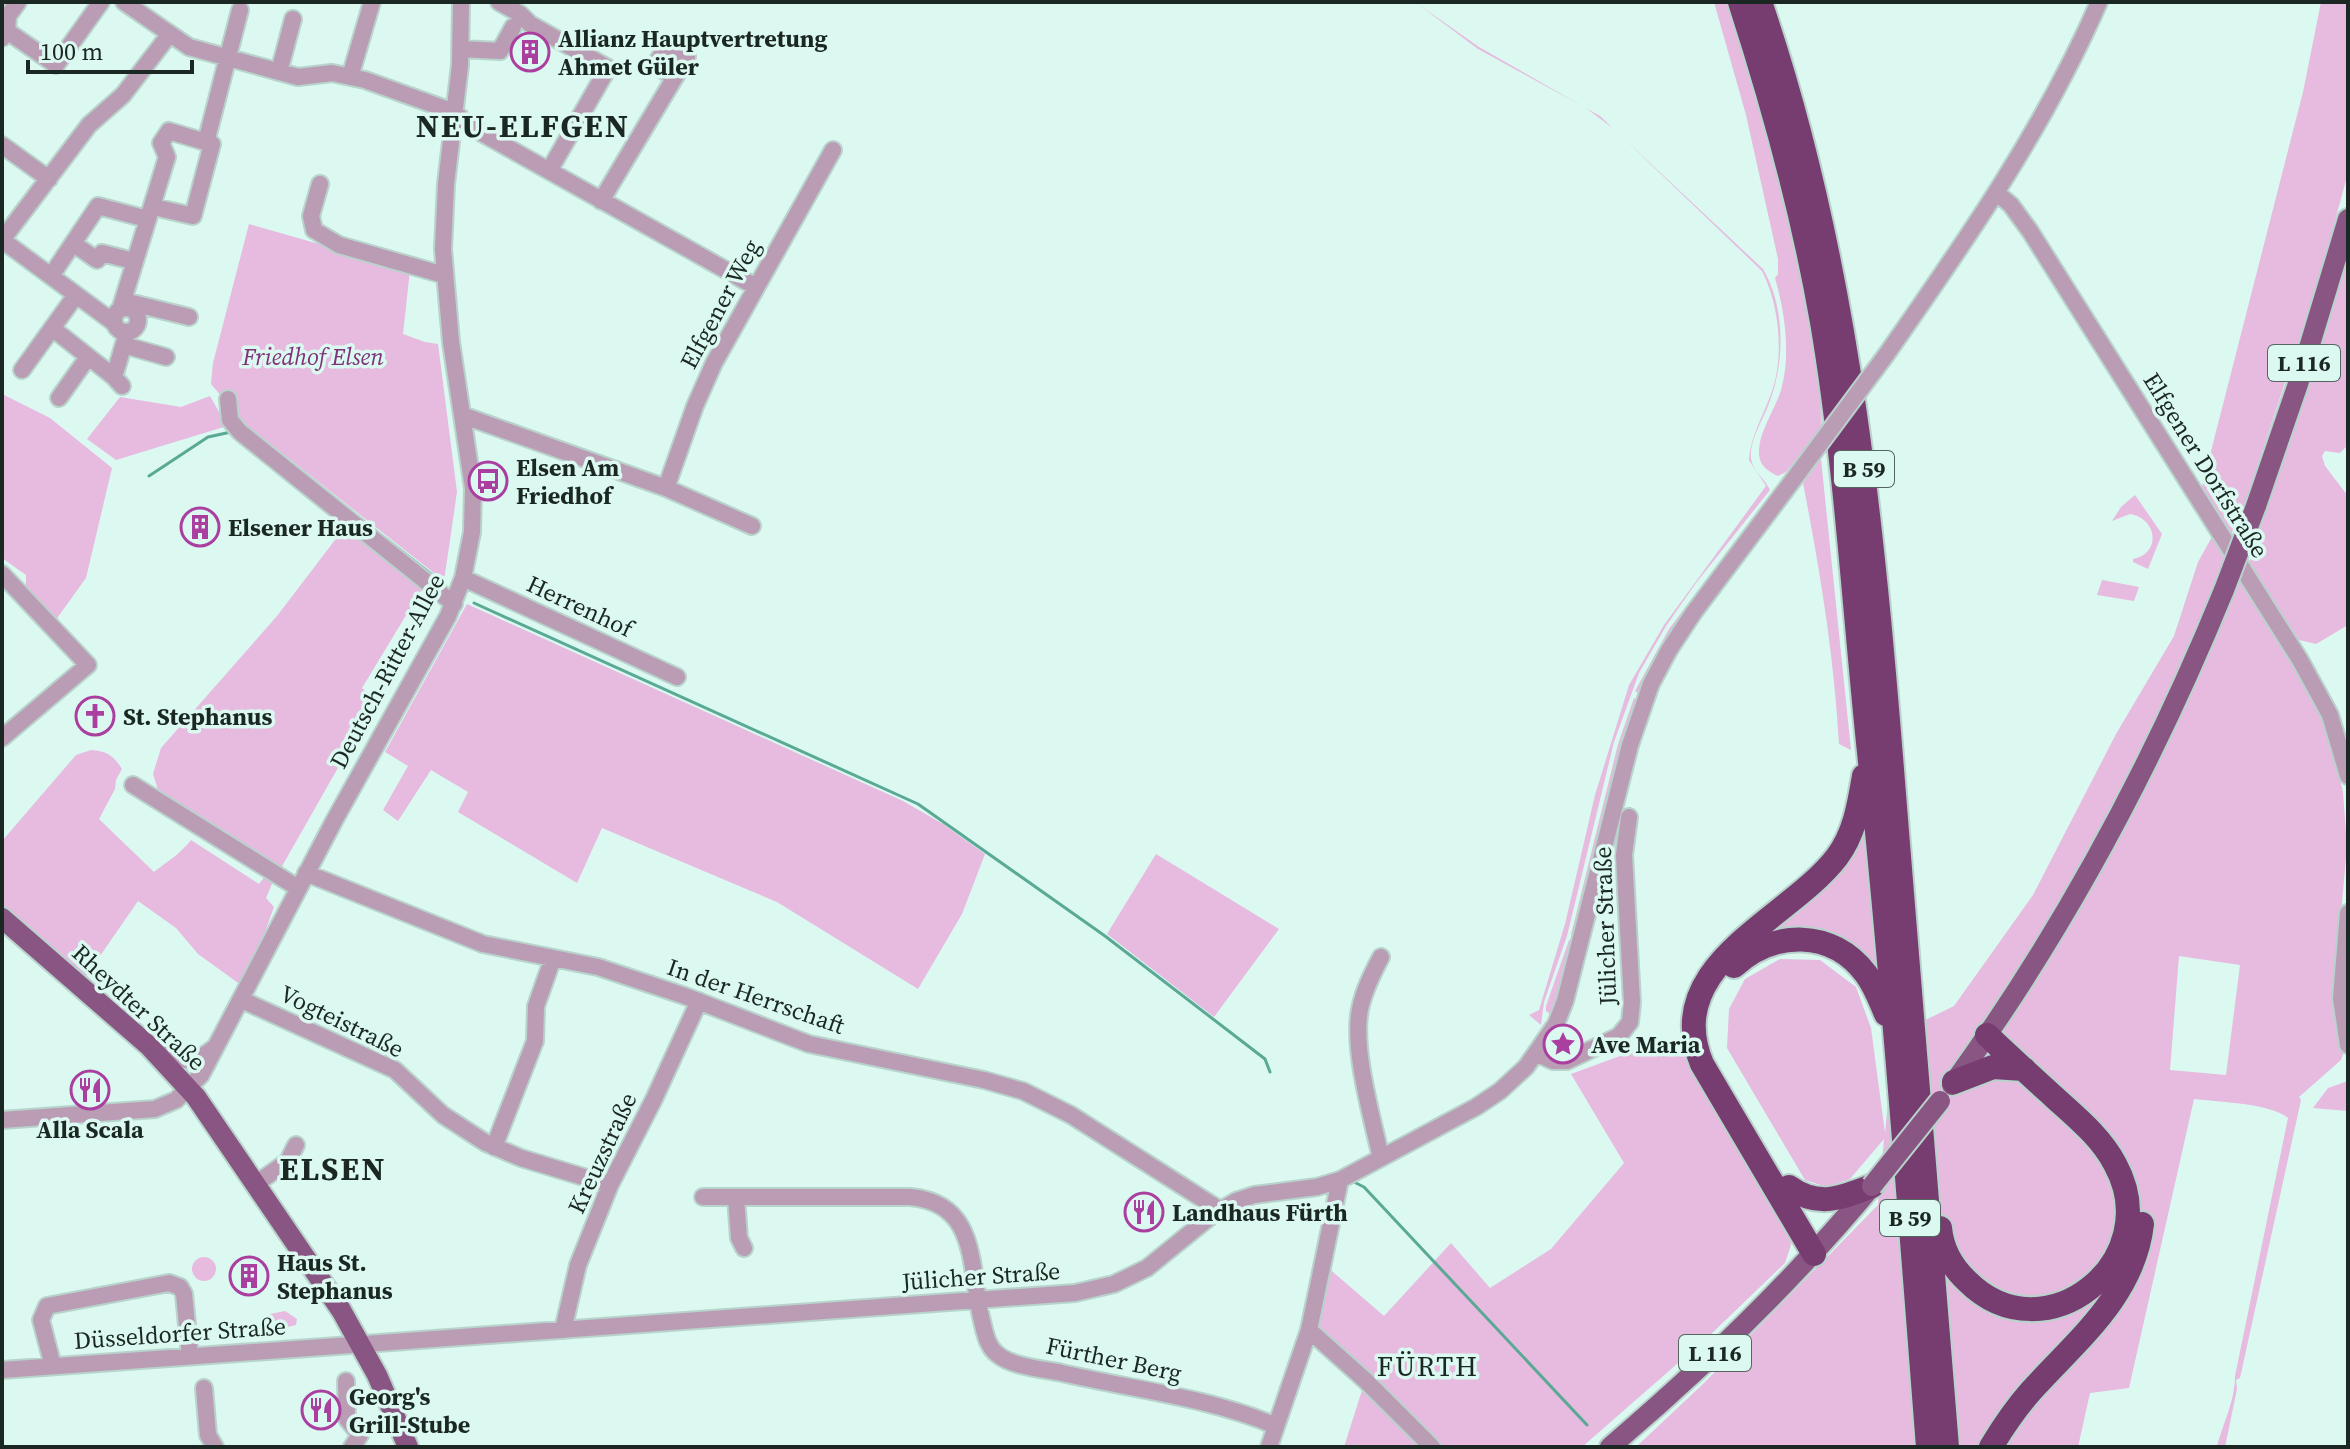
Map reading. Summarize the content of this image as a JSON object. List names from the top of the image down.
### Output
{
  "streets": {
    "highway": ["B 59"],
    "main road": ["L 116", "Rheydter Straße"],
    "street": [
      "Elfgener Weg",
      "Elfgener Dorfstraße",
      "Herrenhof",
      "Deutsch-Ritter-Allee",
      "Jülicher Straße",
      "In der Herrschaft",
      "Vogteistraße",
      "Kreuzstraße",
      "Düsseldorfer Straße",
      "Fürther Berg"
    ]
  },
  "crossings": [
    ["Herrenhof", "Deutsch-Ritter-Allee"],
    ["Deutsch-Ritter-Allee", "In der Herrschaft"],
    ["Deutsch-Ritter-Allee", "Rheydter Straße"],
    ["Deutsch-Ritter-Allee", "Vogteistraße"],
    ["Jülicher Straße", "In der Herrschaft"],
    ["Jülicher Straße", "Rheydter Straße"],
    ["Jülicher Straße", "Kreuzstraße"],
    ["Jülicher Straße", "Düsseldorfer Straße"],
    ["Jülicher Straße", "Fürther Berg"],
    ["In der Herrschaft", "Kreuzstraße"],
    ["Rheydter Straße", "Düsseldorfer Straße"],
    ["Vogteistraße", "Kreuzstraße"]
  ],
  "districts": ["NEU-ELFGEN", "ELSEN", "FÜRTH"],
  "parks": ["Friedhof Elsen"],
  "places": {
    "building": ["Allianz Hauptvertretung Ahmet Güler", "Elsener Haus", "Haus St. Stephanus"],
    "bus stop": ["Elsen Am Friedhof"],
    "church": ["St. Stephanus"],
    "place": ["Ave Maria"],
    "restaurant": ["Alla Scala", "Landhaus Fürth", "Georg's Grill-Stube"]
  },
  "scale_bar": "100 m"
}
